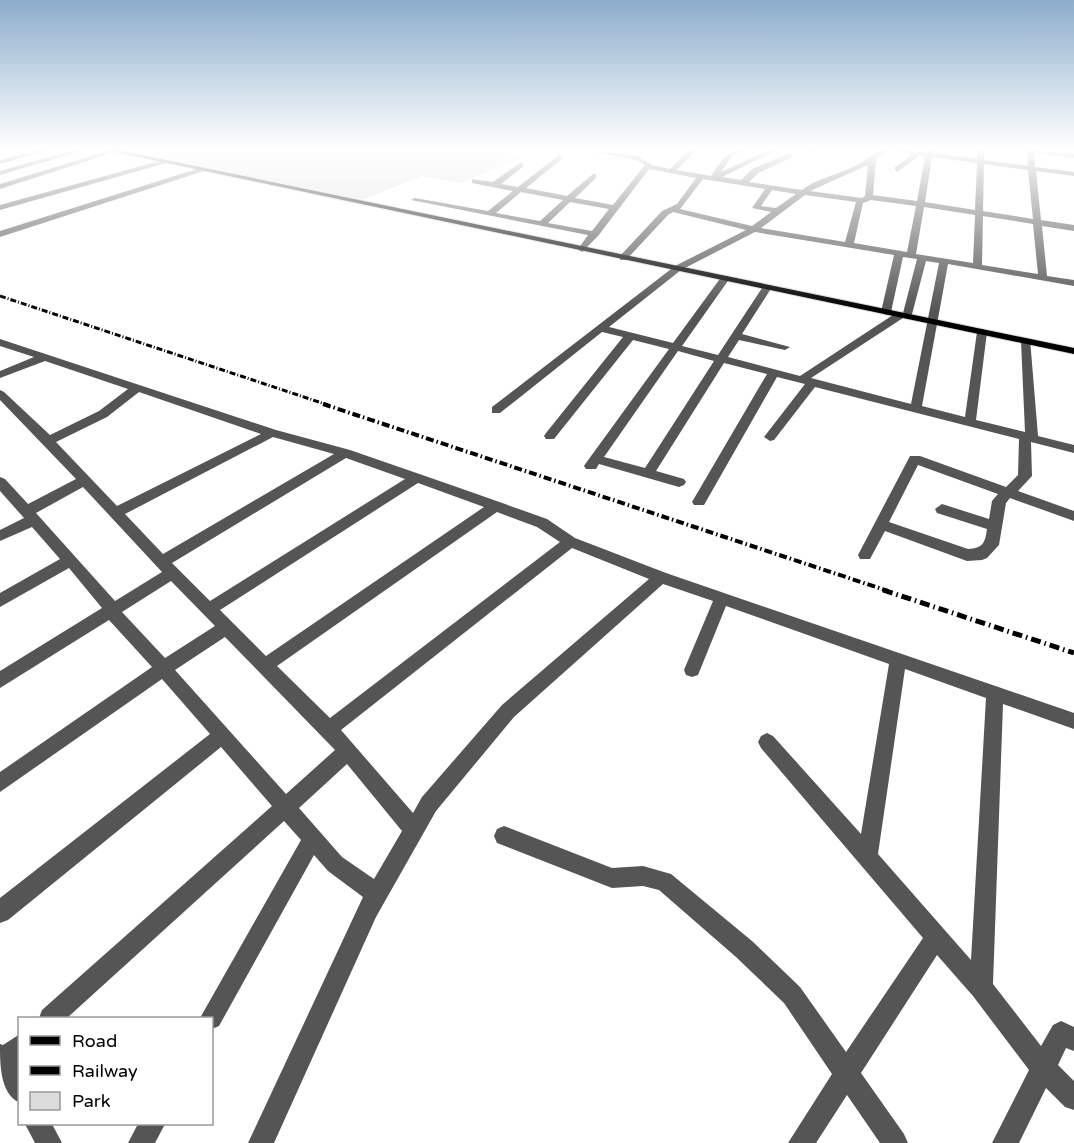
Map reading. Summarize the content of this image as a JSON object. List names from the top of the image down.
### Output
{
  "legend": ["Road", "Railway", "Park"]
}
